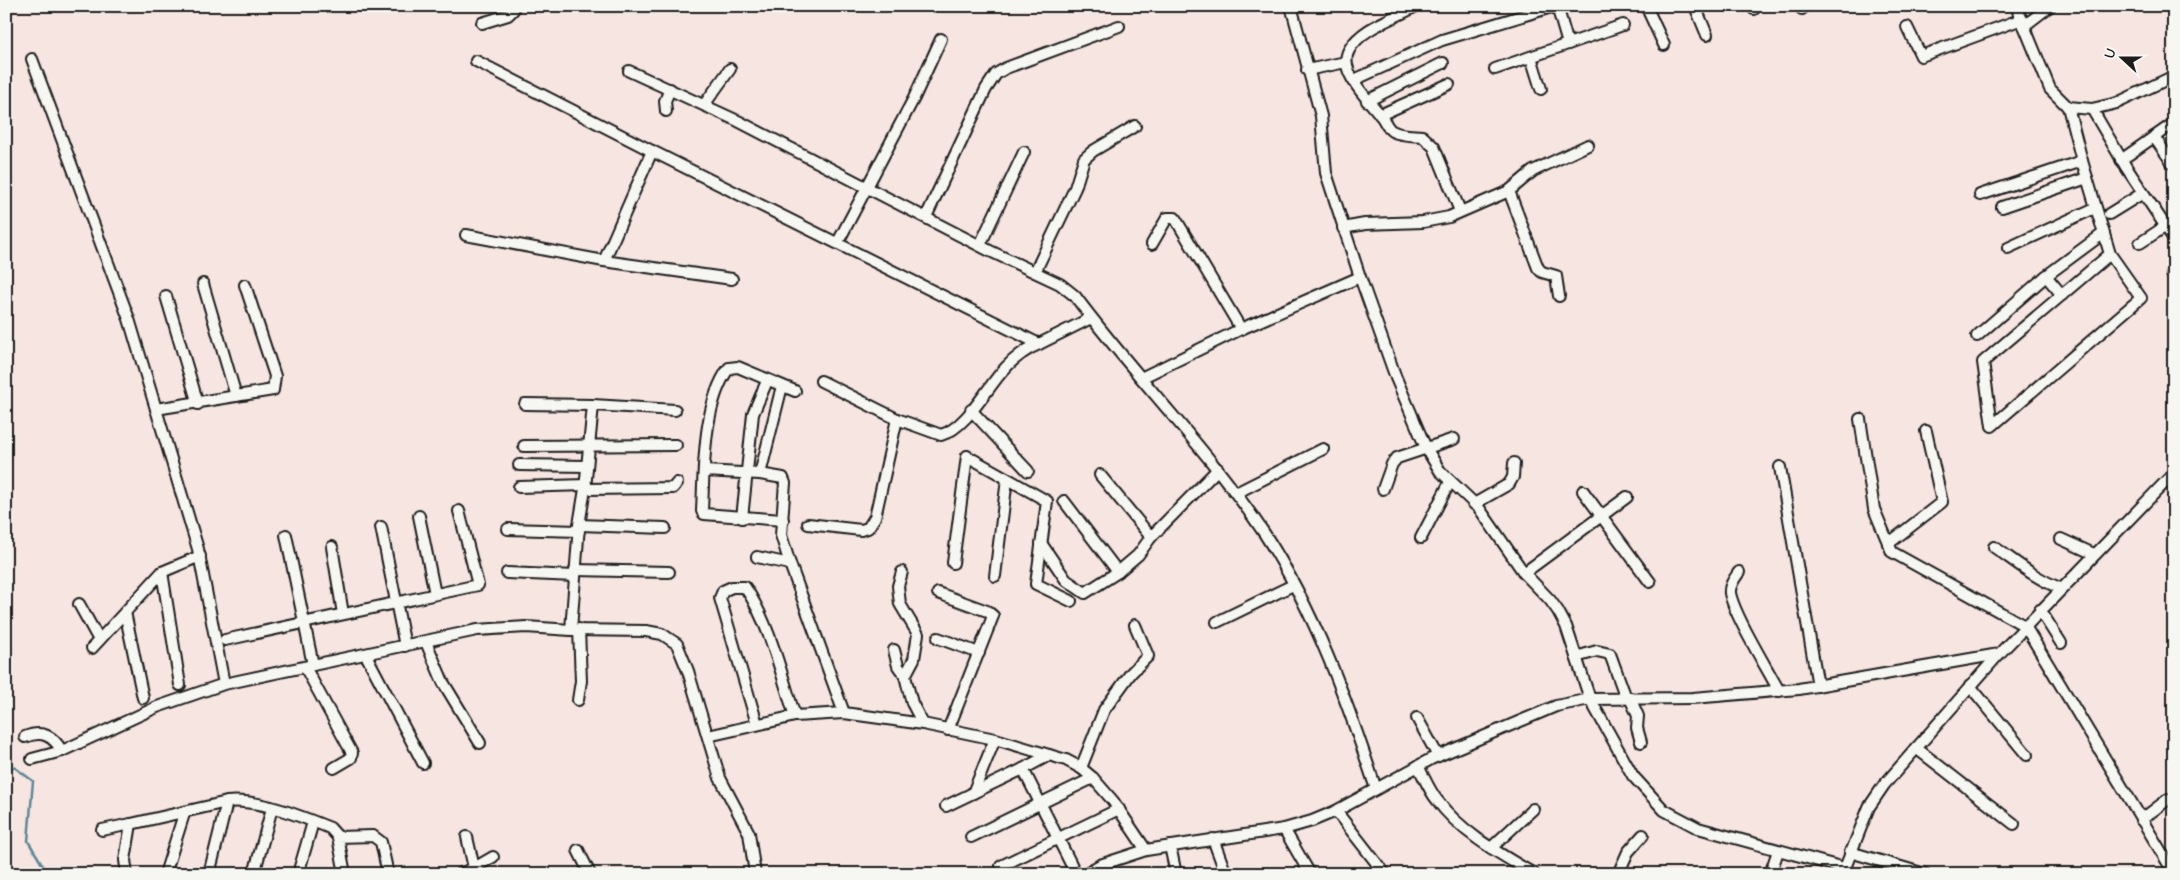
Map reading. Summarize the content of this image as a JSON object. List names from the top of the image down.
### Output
{
  "north": "left"
}
